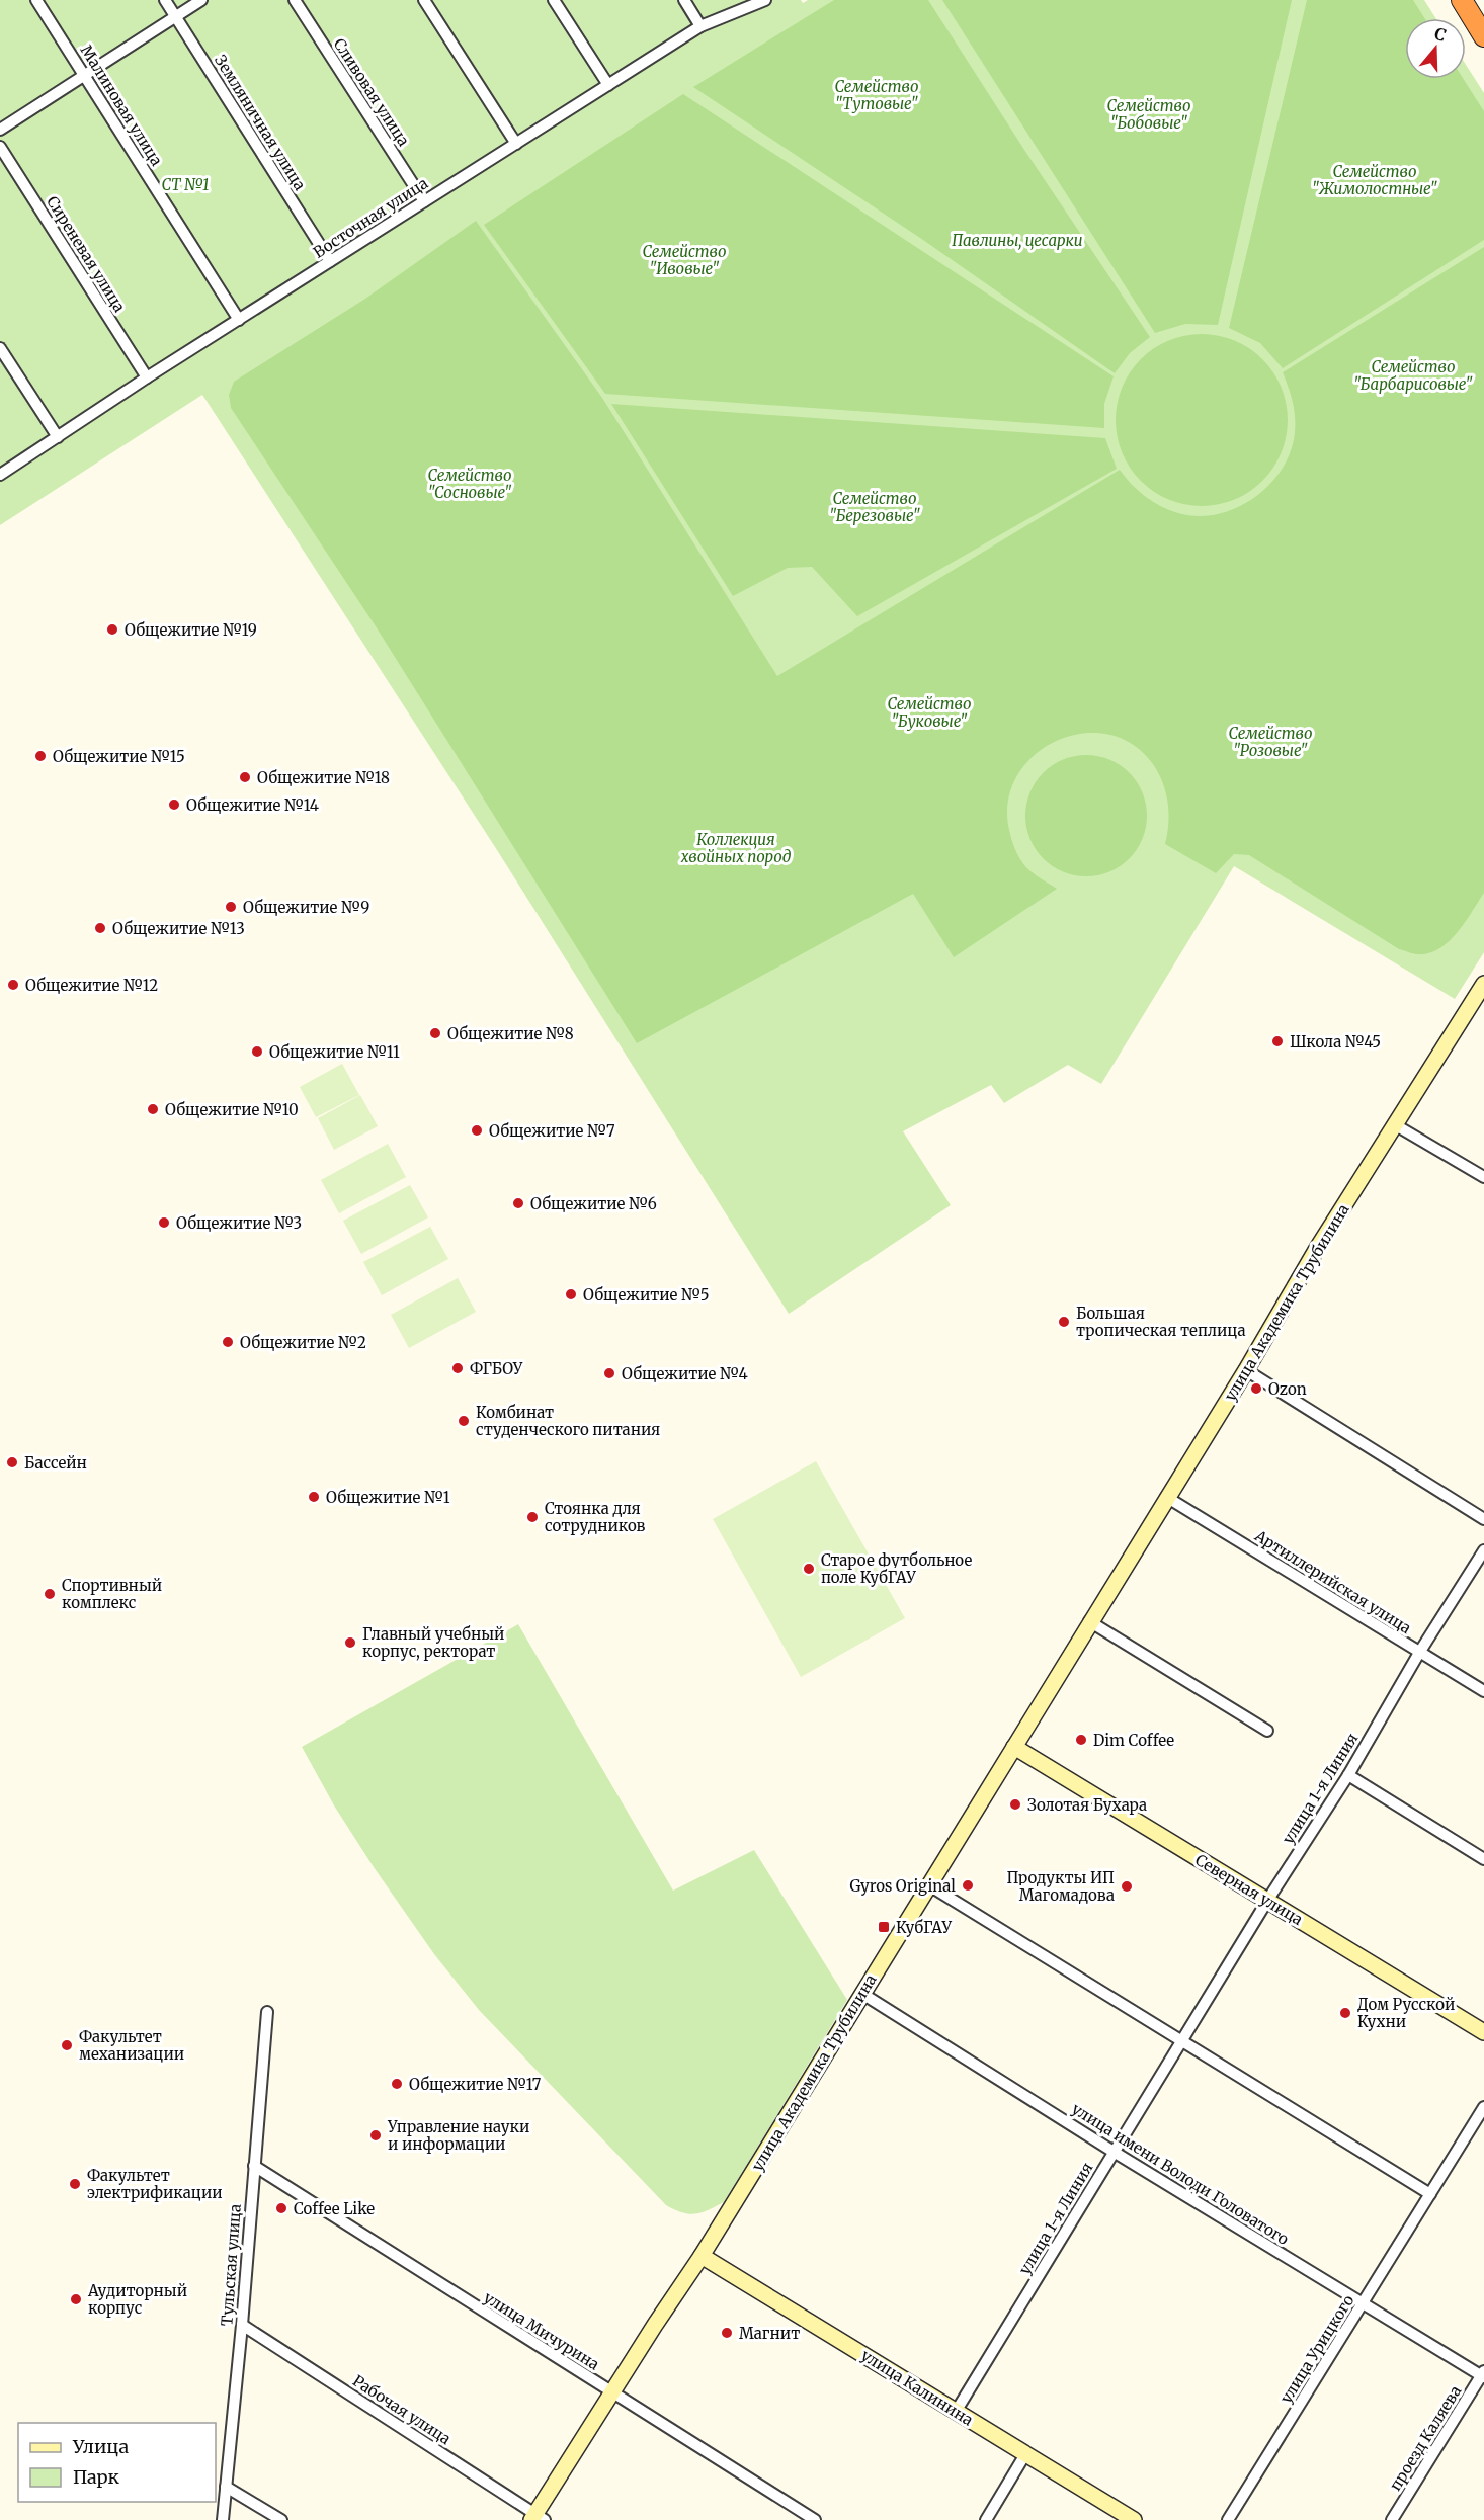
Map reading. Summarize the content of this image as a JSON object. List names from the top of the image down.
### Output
{
  "streets": {
    "main road": ["улица Академика Трубилина", "Северная улица", "улица Калинина"],
    "street": [
      "Сливовая улица",
      "Малиновая улица",
      "Земляничная улица",
      "Восточная улица",
      "Сиреневая улица",
      "Артиллерийская улица",
      "улица 1-я Линия",
      "улица имени Володи Головатого",
      "Тульская улица",
      "улица Мичурина",
      "улица Урицкого",
      "Рабочая улица",
      "проезд Каляева"
    ]
  },
  "crossings": [
    ["Сливовая улица", "Восточная улица"],
    ["Малиновая улица", "Восточная улица"],
    ["Земляничная улица", "Восточная улица"],
    ["Восточная улица", "Сиреневая улица"],
    ["улица Академика Трубилина", "Артиллерийская улица"],
    ["улица Академика Трубилина", "Северная улица"],
    ["улица Академика Трубилина", "улица имени Володи Головатого"],
    ["улица Академика Трубилина", "улица Мичурина"],
    ["улица Академика Трубилина", "улица Калинина"],
    ["улица Академика Трубилина", "Рабочая улица"],
    ["Артиллерийская улица", "улица 1-я Линия"],
    ["улица 1-я Линия", "Северная улица"],
    ["улица 1-я Линия", "улица имени Володи Головатого"],
    ["улица 1-я Линия", "улица Калинина"],
    ["улица имени Володи Головатого", "улица Урицкого"],
    ["улица имени Володи Головатого", "проезд Каляева"],
    ["Тульская улица", "улица Мичурина"],
    ["Тульская улица", "Рабочая улица"]
  ],
  "parks": [
    "Семейство \"Тутовые\"",
    "Семейство \"Бобовые\"",
    "Семейство \"Жимолостные\"",
    "СТ №1",
    "Павлины, цесарки",
    "Семейство \"Ивовые\"",
    "Семейство \"Барбарисовые\"",
    "Семейство \"Сосновые\"",
    "Семейство \"Березовые\"",
    "Семейство \"Буковые\"",
    "Семейство \"Розовые\"",
    "Коллекция хвойных пород"
  ],
  "places": {
    "other": [
      "Общежитие №19",
      "Общежитие №15",
      "Общежитие №18",
      "Общежитие №14",
      "Общежитие №9",
      "Общежитие №13",
      "Общежитие №12",
      "Общежитие №8",
      "Школа №45",
      "Общежитие №11",
      "Общежитие №10",
      "Общежитие №7",
      "Общежитие №6",
      "Общежитие №3",
      "Общежитие №5",
      "Большая тропическая теплица",
      "Общежитие №2",
      "ФГБОУ",
      "Общежитие №4",
      "Ozon",
      "Комбинат студенческого питания",
      "Бассейн",
      "Общежитие №1",
      "Стоянка для сотрудников",
      "Старое футбольное поле КубГАУ",
      "Спортивный комплекс",
      "Главный учебный корпус, ректорат",
      "Dim Coffee",
      "Золотая Бухара",
      "Gyros Original",
      "Продукты ИП Магомадова",
      "Дом Русской Кухни",
      "Факультет механизации",
      "Общежитие №17",
      "Управление науки и информации",
      "Факультет электрификации",
      "Coffee Like",
      "Аудиторный корпус",
      "Магнит"
    ],
    "transit": ["КубГАУ"]
  },
  "legend": ["Улица", "Парк"],
  "north": "top"
}
